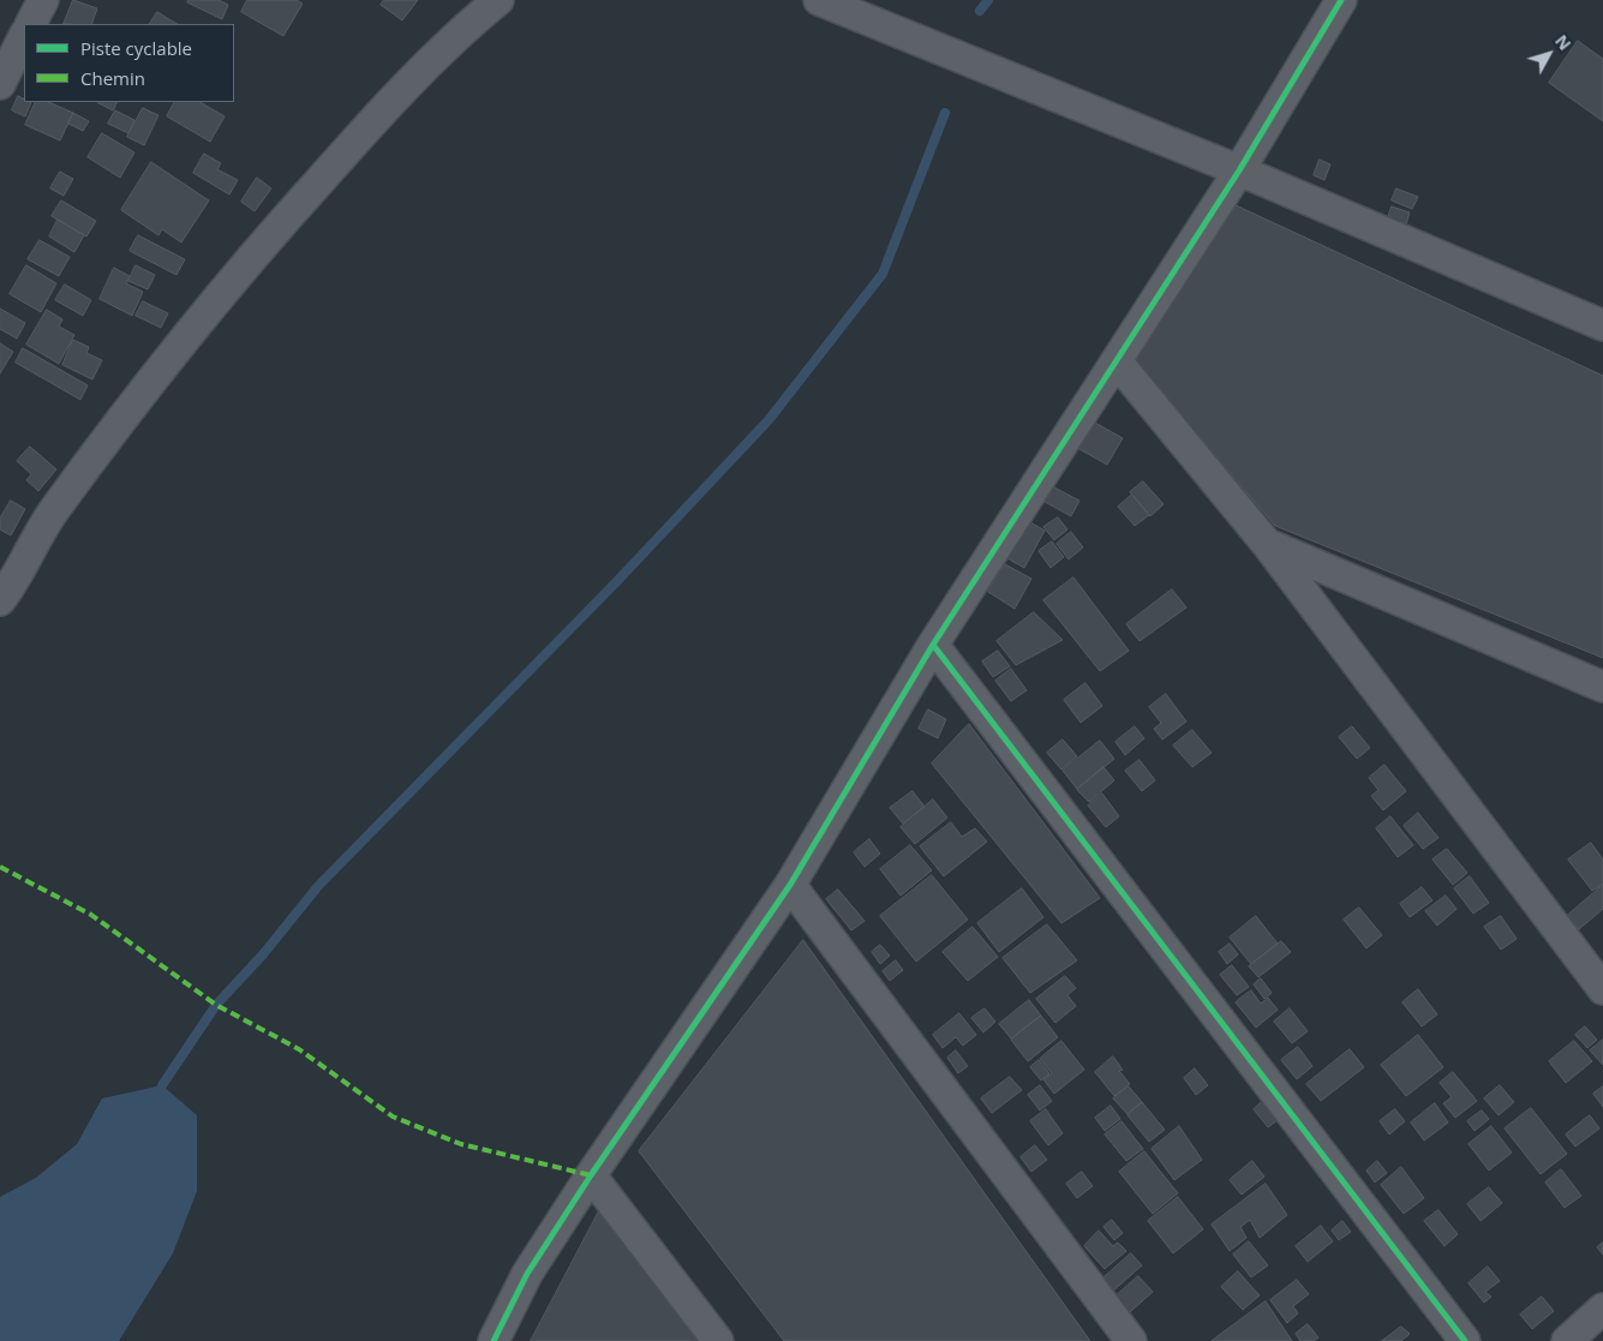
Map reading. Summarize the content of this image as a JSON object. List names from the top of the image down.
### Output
{
  "legend": ["Piste cyclable", "Chemin"],
  "north": "top right"
}
